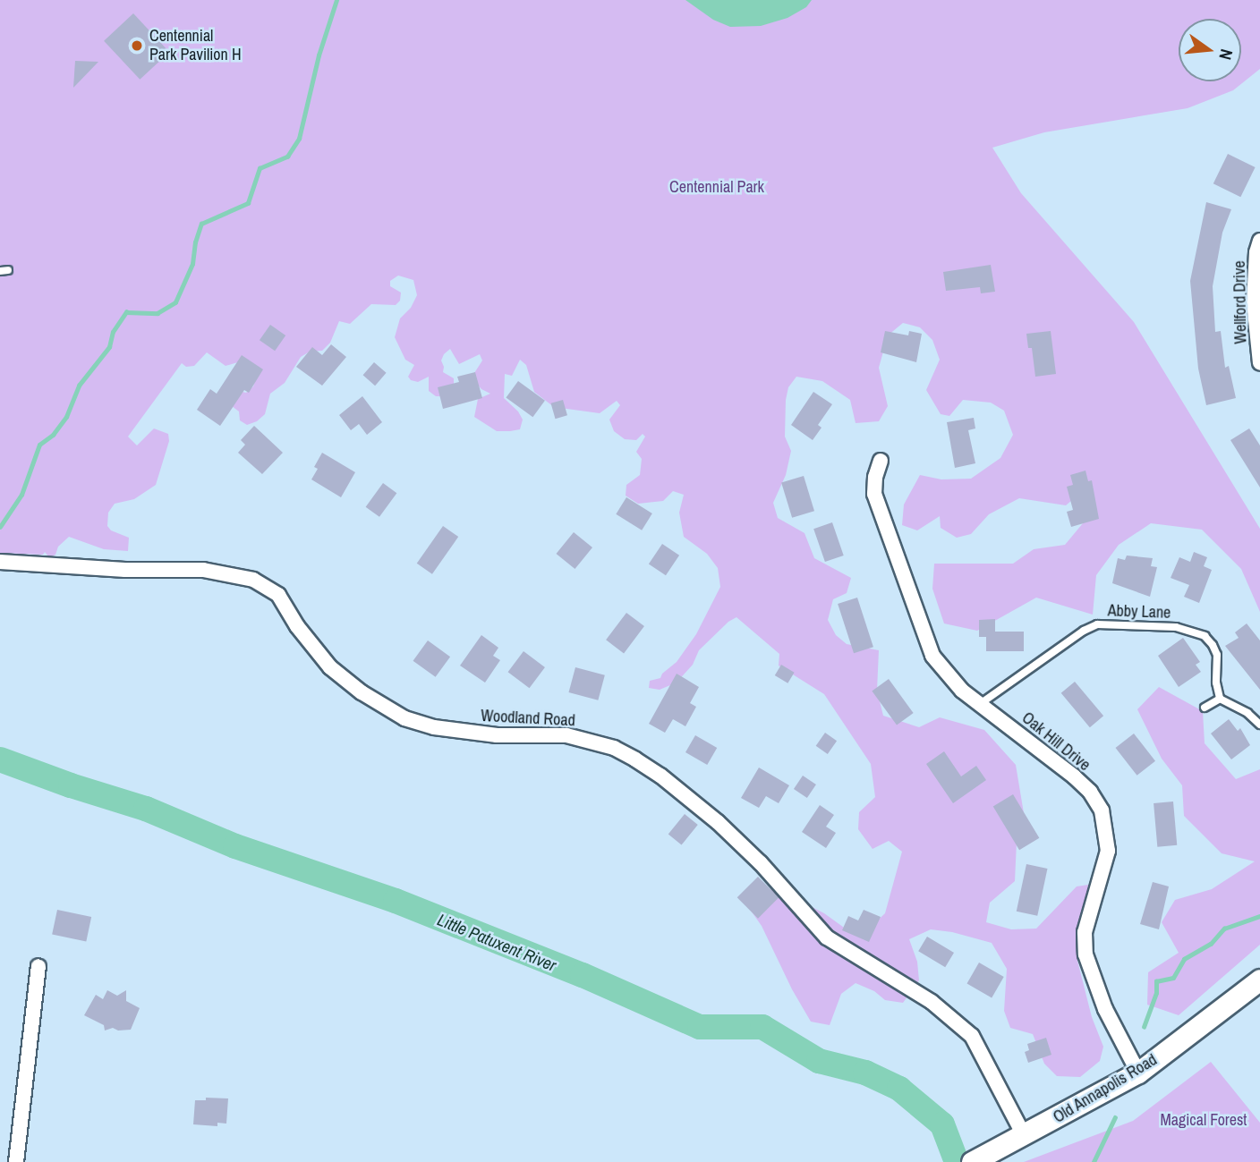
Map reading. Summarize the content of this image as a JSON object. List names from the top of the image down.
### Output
{
  "streets": {
    "street": [
      "Wellford Drive",
      "Woodland Road",
      "Oak Hill Drive",
      "Old Annapolis Road"
    ],
    "lane": ["Abby Lane"]
  },
  "crossings": [
    ["Abby Lane", "Oak Hill Drive"],
    ["Woodland Road", "Old Annapolis Road"],
    ["Oak Hill Drive", "Old Annapolis Road"]
  ],
  "water": ["Little Patuxent River"],
  "parks": ["Centennial Park", "Magical Forest"],
  "places": ["Centennial Park Pavilion H"],
  "north": "right"
}
